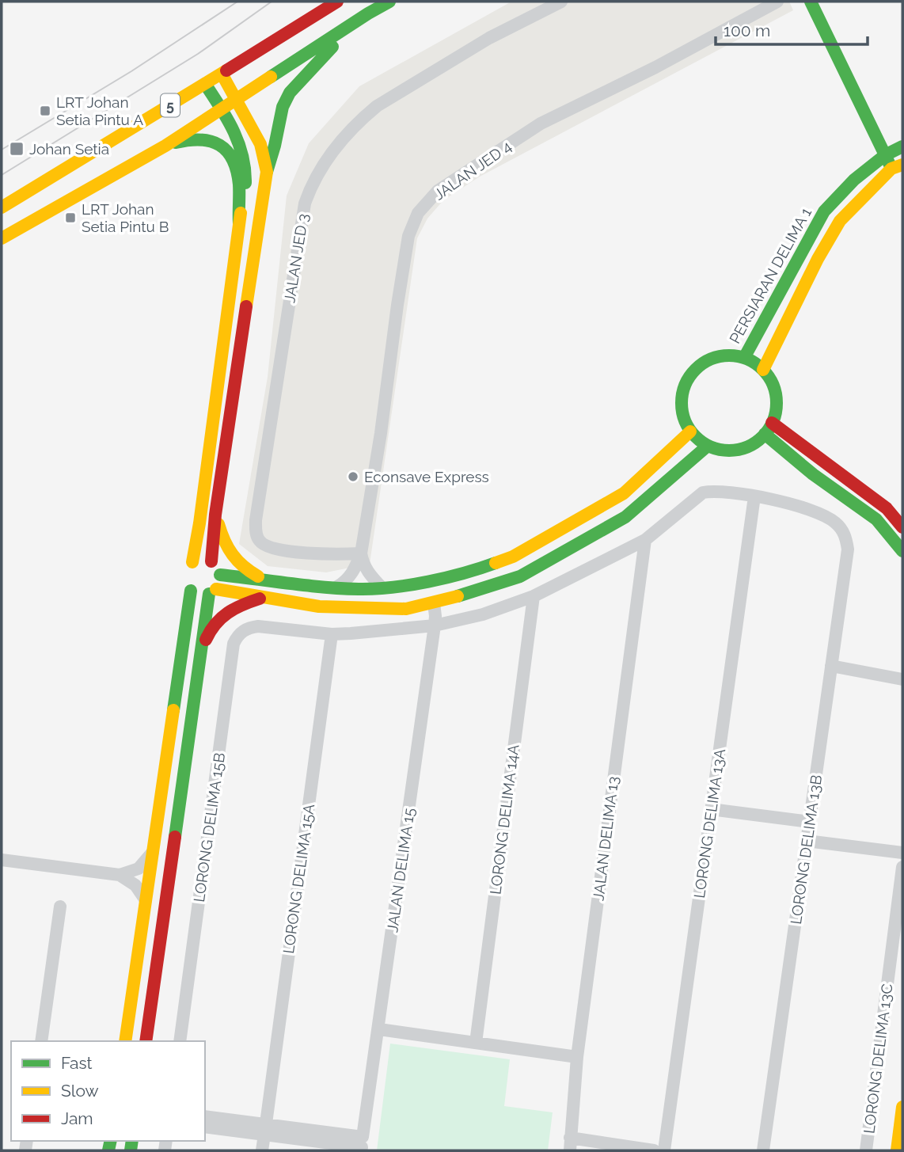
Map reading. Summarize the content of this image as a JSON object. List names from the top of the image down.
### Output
{
  "streets": {
    "main road": ["5", "PERSIARAN DELIMA 1"],
    "street": [
      "JALAN JED 4",
      "JALAN JED 3",
      "LORONG DELIMA 14A",
      "LORONG DELIMA 13A",
      "LORONG DELIMA 15B",
      "JALAN DELIMA 13",
      "LORONG DELIMA 13B",
      "JALAN DELIMA 15",
      "LORONG DELIMA 15A",
      "LORONG DELIMA 13C"
    ]
  },
  "crossings": [
    ["JALAN JED 4", "JALAN JED 3"],
    ["LORONG DELIMA 13A", "LORONG DELIMA 13B"],
    ["LORONG DELIMA 15B", "LORONG DELIMA 15A"]
  ],
  "places": {
    "transit": ["LRT Johan Setia Pintu A", "Johan Setia", "LRT Johan Setia Pintu B"],
    "other": ["Econsave Express"]
  },
  "legend": ["Fast", "Slow", "Jam"],
  "scale_bar": "100 m"
}
